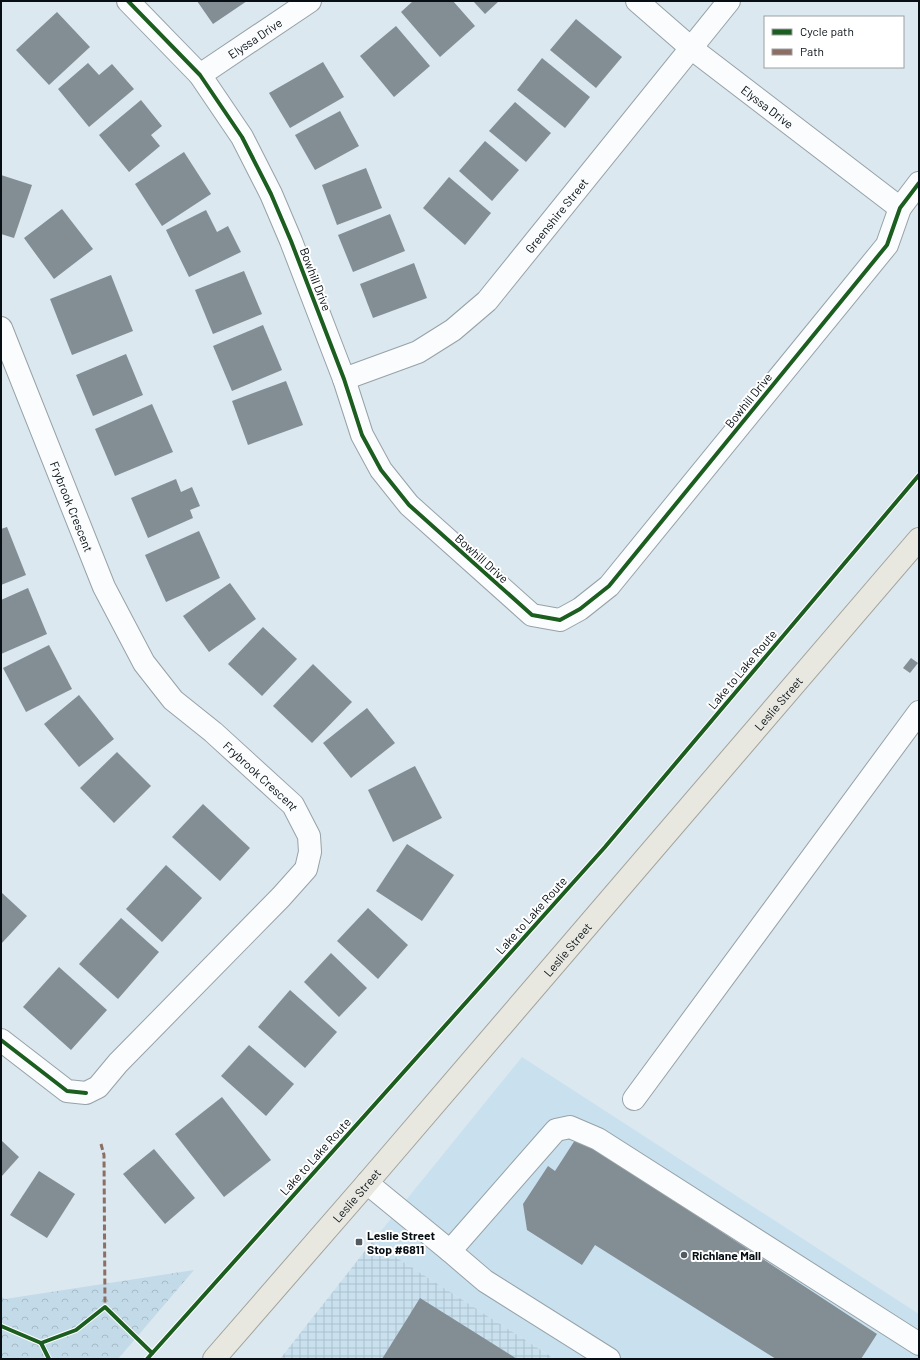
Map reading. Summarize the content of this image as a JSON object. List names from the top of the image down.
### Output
{
  "streets": {
    "main road": ["Leslie Street"],
    "street": [
      "Elyssa Drive",
      "Greenshire Street",
      "Bowhill Drive",
      "Frybrook Crescent"
    ],
    "cycle path": ["Lake to Lake Route"]
  },
  "crossings": [
    ["Elyssa Drive", "Greenshire Street"],
    ["Elyssa Drive", "Bowhill Drive"],
    ["Greenshire Street", "Bowhill Drive"]
  ],
  "places": {
    "transit": ["Leslie Street Stop #6811"],
    "other": ["Richlane Mall"]
  },
  "legend": ["Cycle path", "Path"]
}
